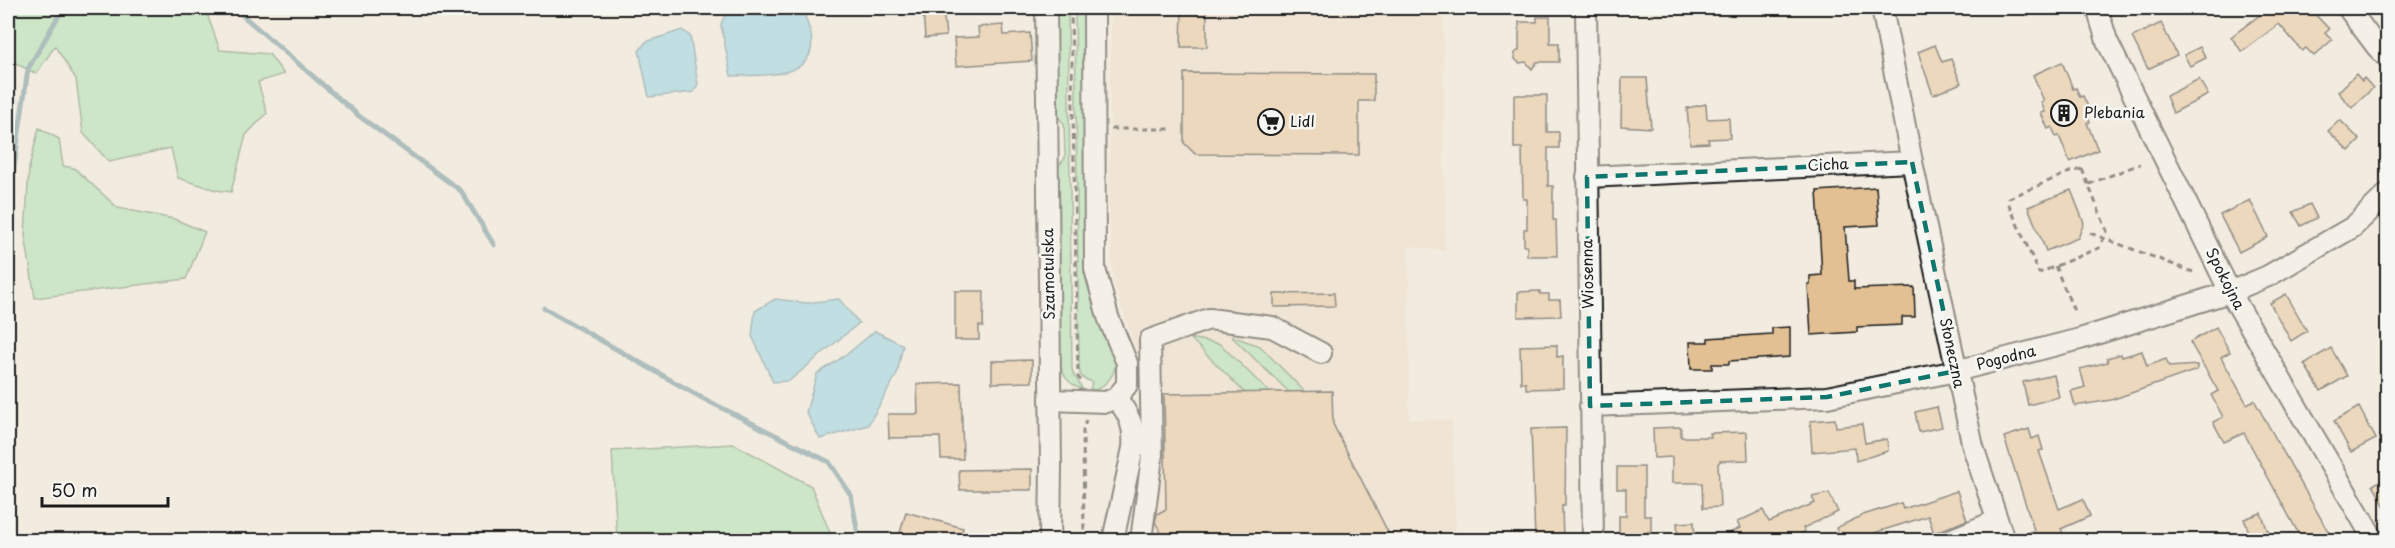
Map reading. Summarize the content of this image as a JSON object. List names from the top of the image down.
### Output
{
  "streets": {
    "street": [
      "Cicha",
      "Szamotulska",
      "Wiosenna",
      "Spokojna",
      "Słoneczna",
      "Pogodna"
    ]
  },
  "crossings": [
    ["Cicha", "Wiosenna"],
    ["Cicha", "Słoneczna"],
    ["Wiosenna", "Pogodna"],
    ["Spokojna", "Pogodna"],
    ["Słoneczna", "Pogodna"]
  ],
  "places": {
    "building": ["Plebania"],
    "supermarket": ["Lidl"]
  },
  "scale_bar": "50 m"
}
